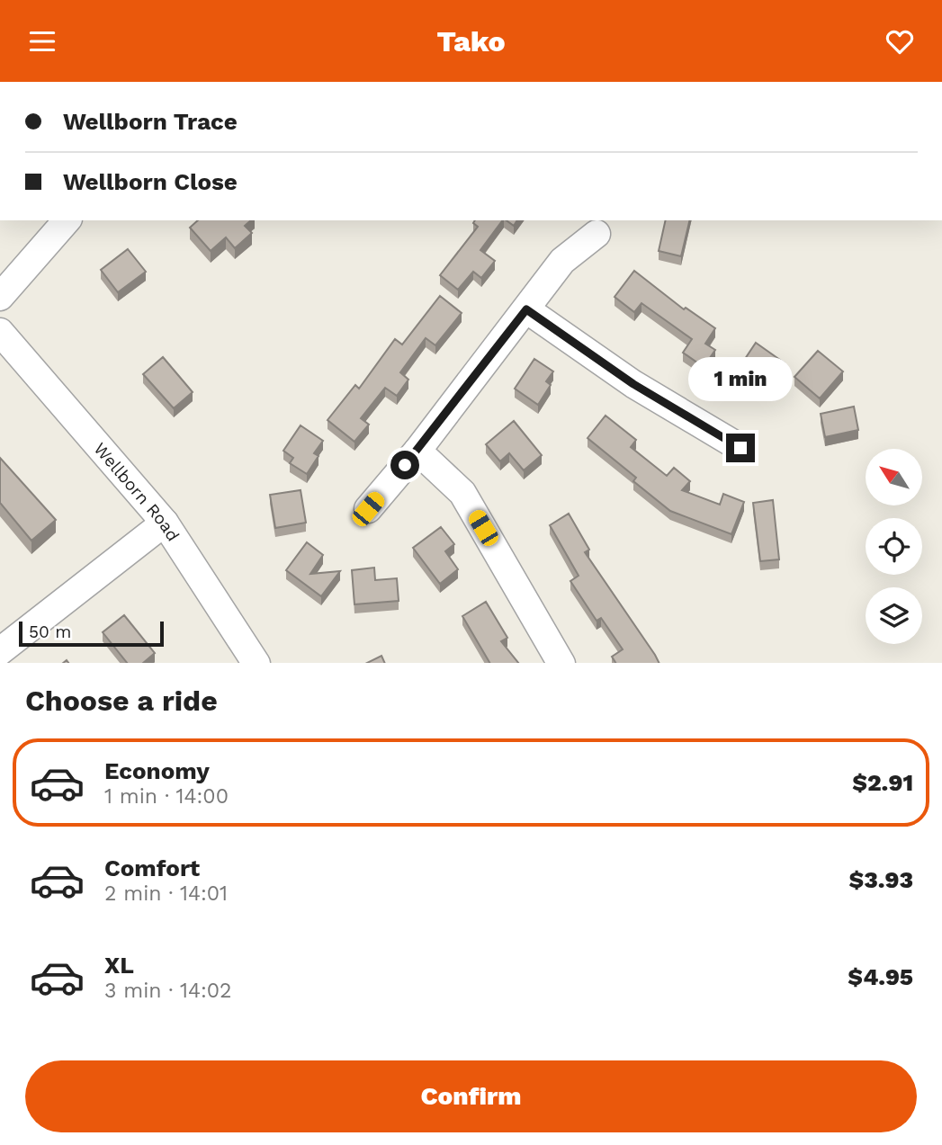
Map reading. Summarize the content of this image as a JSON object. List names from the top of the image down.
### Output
{
  "streets": {
    "street": ["Wellborn Road"]
  },
  "scale_bar": "50 m",
  "north": "top left",
  "page": {
    "header": "Tako",
    "banner": ["Wellborn Trace", "Wellborn Close"],
    "bubble": "1 min",
    "scale": "50 m",
    "heading": "Choose a ride",
    "list": [
      {
        "name": "Economy",
        "note": "1 min · 14:00",
        "value": "$2.91"
      },
      {
        "name": "Comfort",
        "note": "2 min · 14:01",
        "value": "$3.93"
      },
      {
        "name": "XL",
        "note": "3 min · 14:02",
        "value": "$4.95"
      }
    ],
    "buttons": "Confirm"
  }
}
